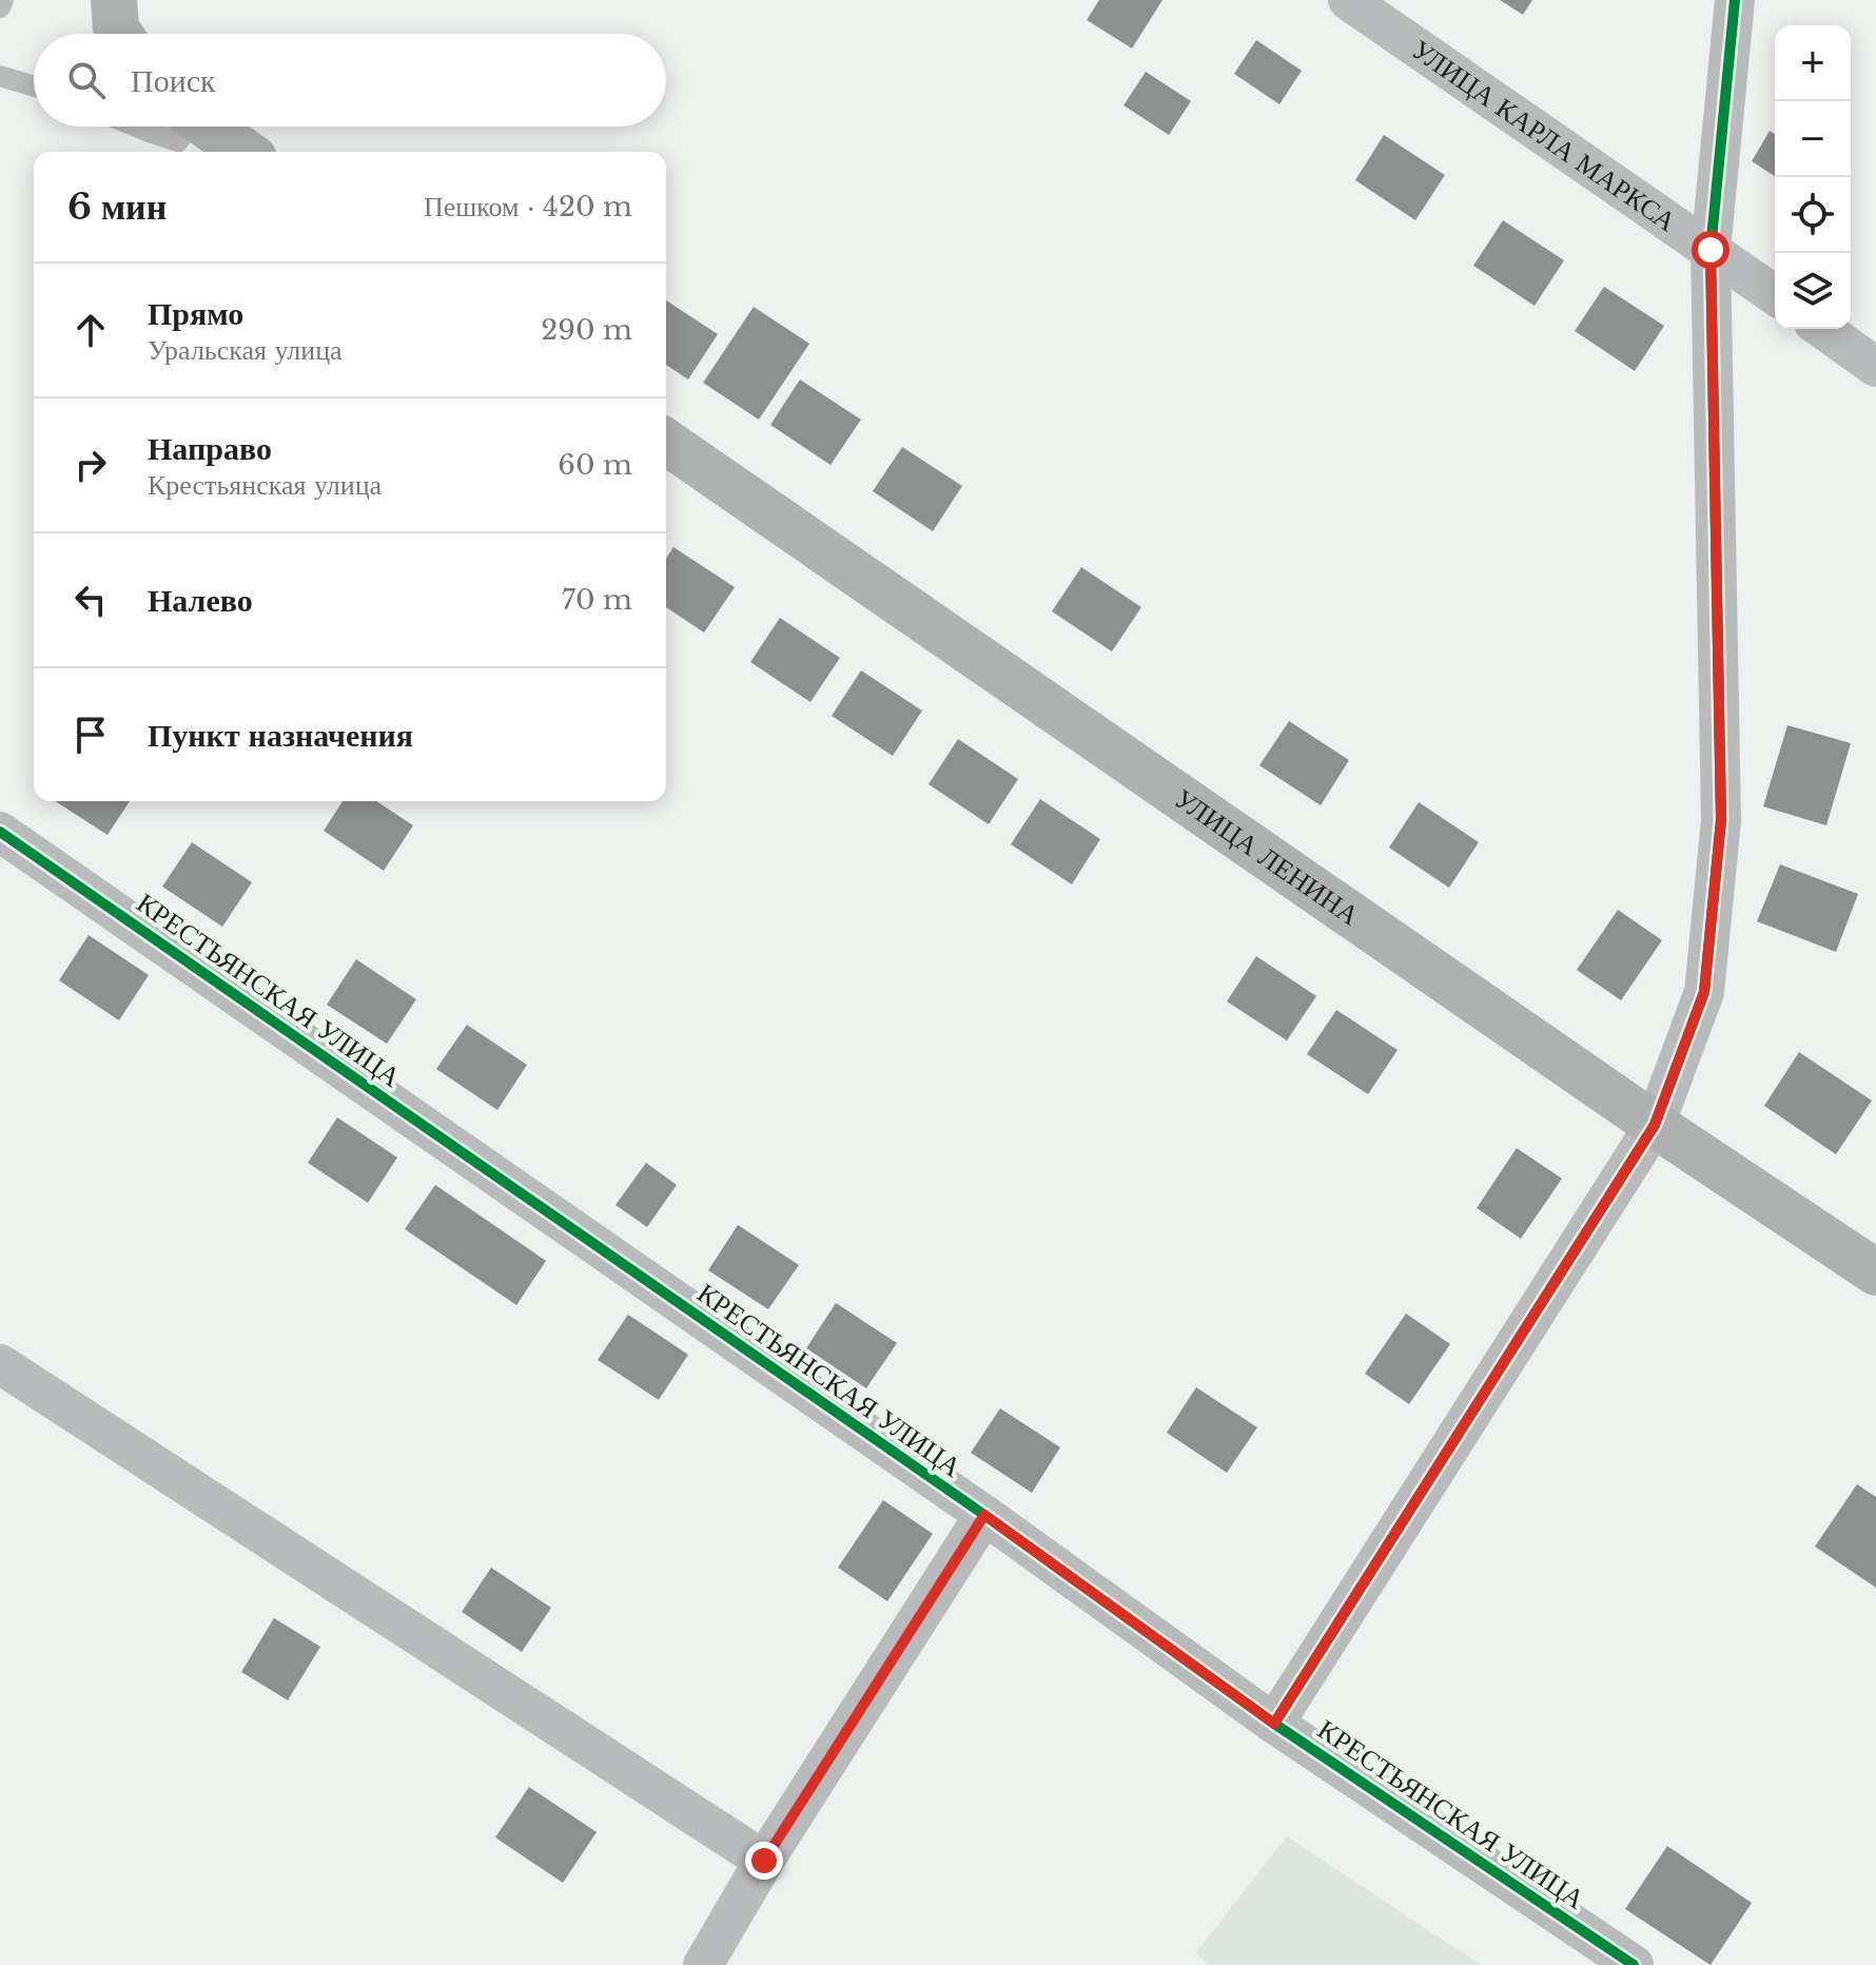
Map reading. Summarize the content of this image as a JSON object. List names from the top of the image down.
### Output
{
  "streets": {
    "main road": ["УЛИЦА ЛЕНИНА"],
    "street": ["УЛИЦА КАРЛА МАРКСА", "КРЕСТЬЯНСКАЯ УЛИЦА"]
  },
  "page": {
    "map_buttons": ["+", "−"],
    "search": "Поиск",
    "heading": ["6 мин", "Пешком · 420 m"],
    "list": [
      ["Прямо", "Уральская улица", "290 m"],
      ["Направо", "Крестьянская улица", "60 m"],
      ["Налево", "70 m"],
      "Пункт назначения"
    ]
  }
}
